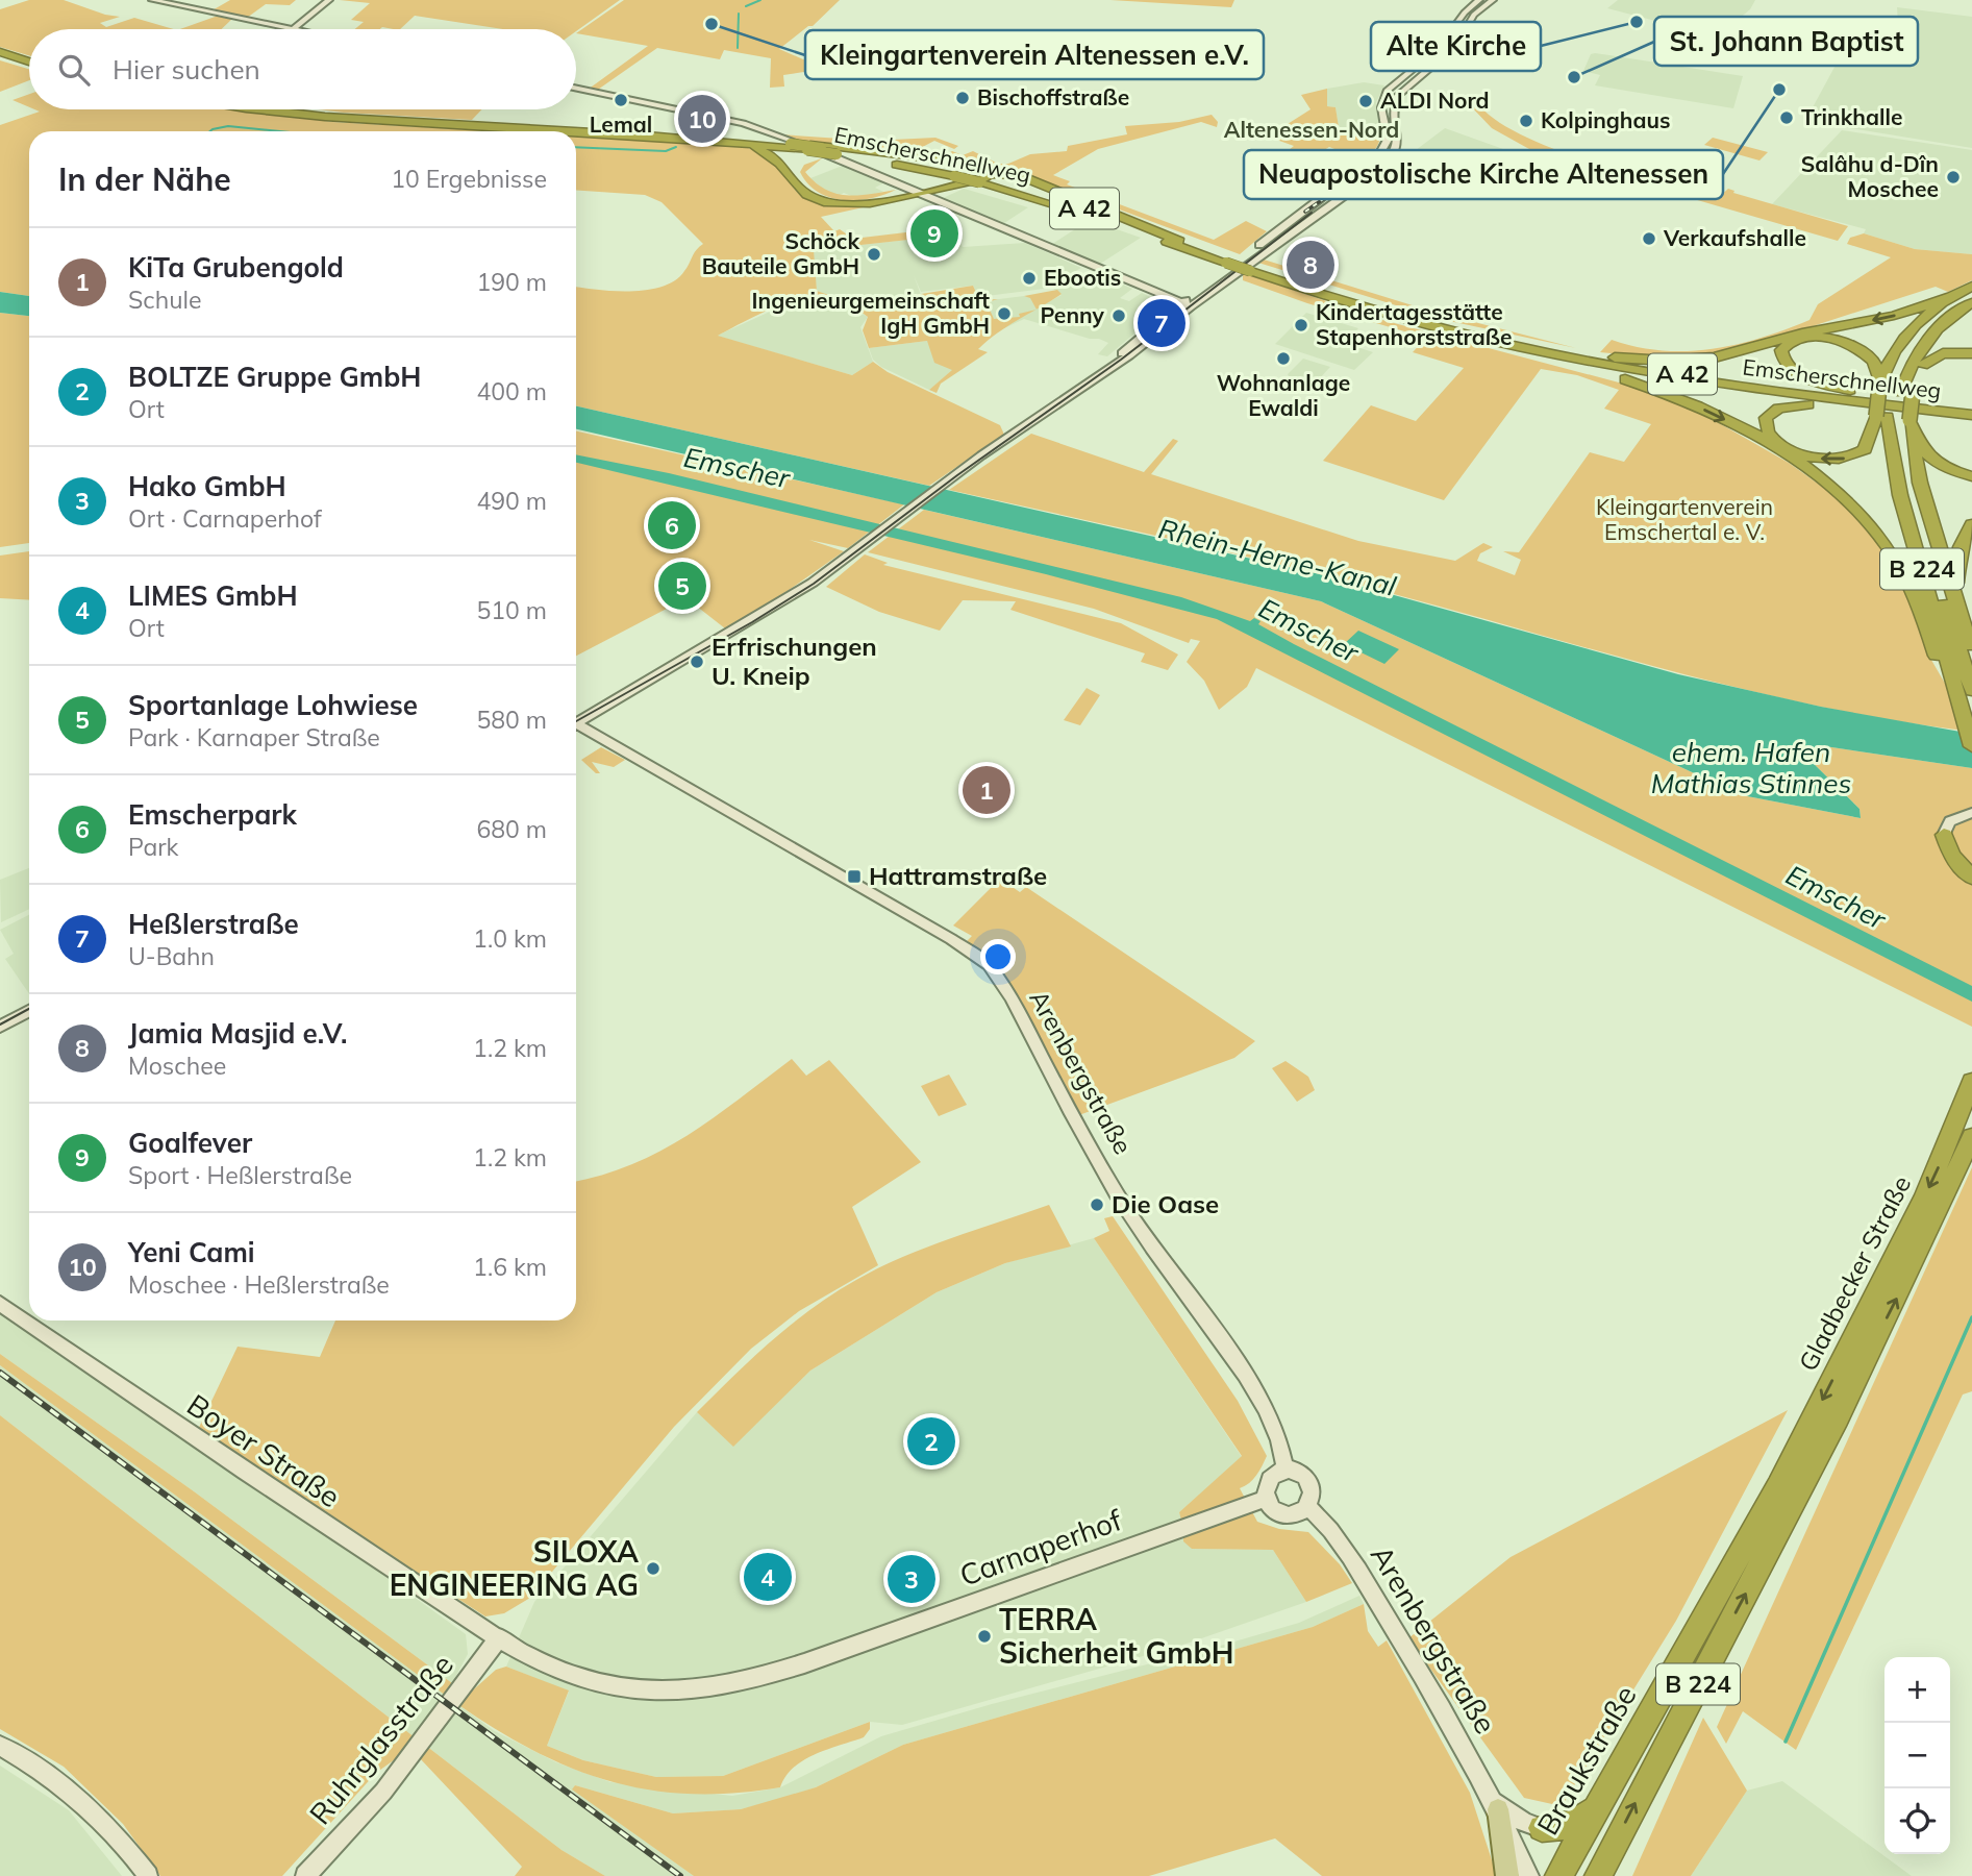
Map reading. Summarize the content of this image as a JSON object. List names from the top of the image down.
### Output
{
  "streets": {
    "highway": [
      "Emscherschnellweg",
      "A 42",
      "B 224",
      "Gladbecker Straße",
      "Braukstraße"
    ],
    "main road": ["Arenbergstraße", "Carnaperhof", "Ruhrglasstraße"],
    "street": ["Boyer Straße"]
  },
  "crossings": [
    ["B 224", "Gladbecker Straße"],
    ["B 224", "Braukstraße"],
    ["Arenbergstraße", "Carnaperhof"],
    ["Gladbecker Straße", "Braukstraße"],
    ["Boyer Straße", "Carnaperhof"],
    ["Boyer Straße", "Ruhrglasstraße"],
    ["Carnaperhof", "Ruhrglasstraße"]
  ],
  "districts": ["Altenessen-Nord"],
  "water": ["Emscher", "Rhein-Herne-Kanal", "ehem. Hafen Mathias Stinnes"],
  "parks": ["Kleingartenverein Emschertal e. V."],
  "places": {
    "other": [
      "Alte Kirche",
      "Kleingartenverein Altenessen e.V.",
      "St. Johann Baptist",
      "Neuapostolische Kirche Altenessen",
      "Bischoffstraße",
      "Lemal",
      "ALDI Nord",
      "Trinkhalle",
      "Kolpinghaus",
      "Salâhu d-Dîn Moschee",
      "Verkaufshalle",
      "Schöck Bauteile GmbH",
      "Ebootis",
      "Ingenieurgemeinschaft IgH GmbH",
      "Penny",
      "Kindertagesstätte Stapenhorststraße",
      "Wohnanlage Ewaldi",
      "Erfrischungen U. Kneip",
      "Die Oase",
      "SILOXA ENGINEERING AG",
      "TERRA Sicherheit GmbH"
    ],
    "transit": ["Hattramstraße"]
  },
  "page": {
    "search": "Hier suchen",
    "pins": [
      "10",
      "9",
      "8",
      "7",
      "6",
      "5",
      "1",
      "2",
      "4",
      "3"
    ],
    "heading": ["In der Nähe", "10 Ergebnisse"],
    "list": [
      {
        "mark": "1",
        "name": "KiTa Grubengold",
        "note": "Schule",
        "value": "190 m"
      },
      {
        "mark": "2",
        "name": "BOLTZE Gruppe GmbH",
        "note": "Ort",
        "value": "400 m"
      },
      {
        "mark": "3",
        "name": "Hako GmbH",
        "note": "Ort · Carnaperhof",
        "value": "490 m"
      },
      {
        "mark": "4",
        "name": "LIMES GmbH",
        "note": "Ort",
        "value": "510 m"
      },
      {
        "mark": "5",
        "name": "Sportanlage Lohwiese",
        "note": "Park · Karnaper Straße",
        "value": "580 m"
      },
      {
        "mark": "6",
        "name": "Emscherpark",
        "note": "Park",
        "value": "680 m"
      },
      {
        "mark": "7",
        "name": "Heßlerstraße",
        "note": "U-Bahn",
        "value": "1.0 km"
      },
      {
        "mark": "8",
        "name": "Jamia Masjid e.V.",
        "note": "Moschee",
        "value": "1.2 km"
      },
      {
        "mark": "9",
        "name": "Goalfever",
        "note": "Sport · Heßlerstraße",
        "value": "1.2 km"
      },
      {
        "mark": "10",
        "name": "Yeni Cami",
        "note": "Moschee · Heßlerstraße",
        "value": "1.6 km"
      }
    ],
    "map_buttons": ["+", "−"]
  }
}
